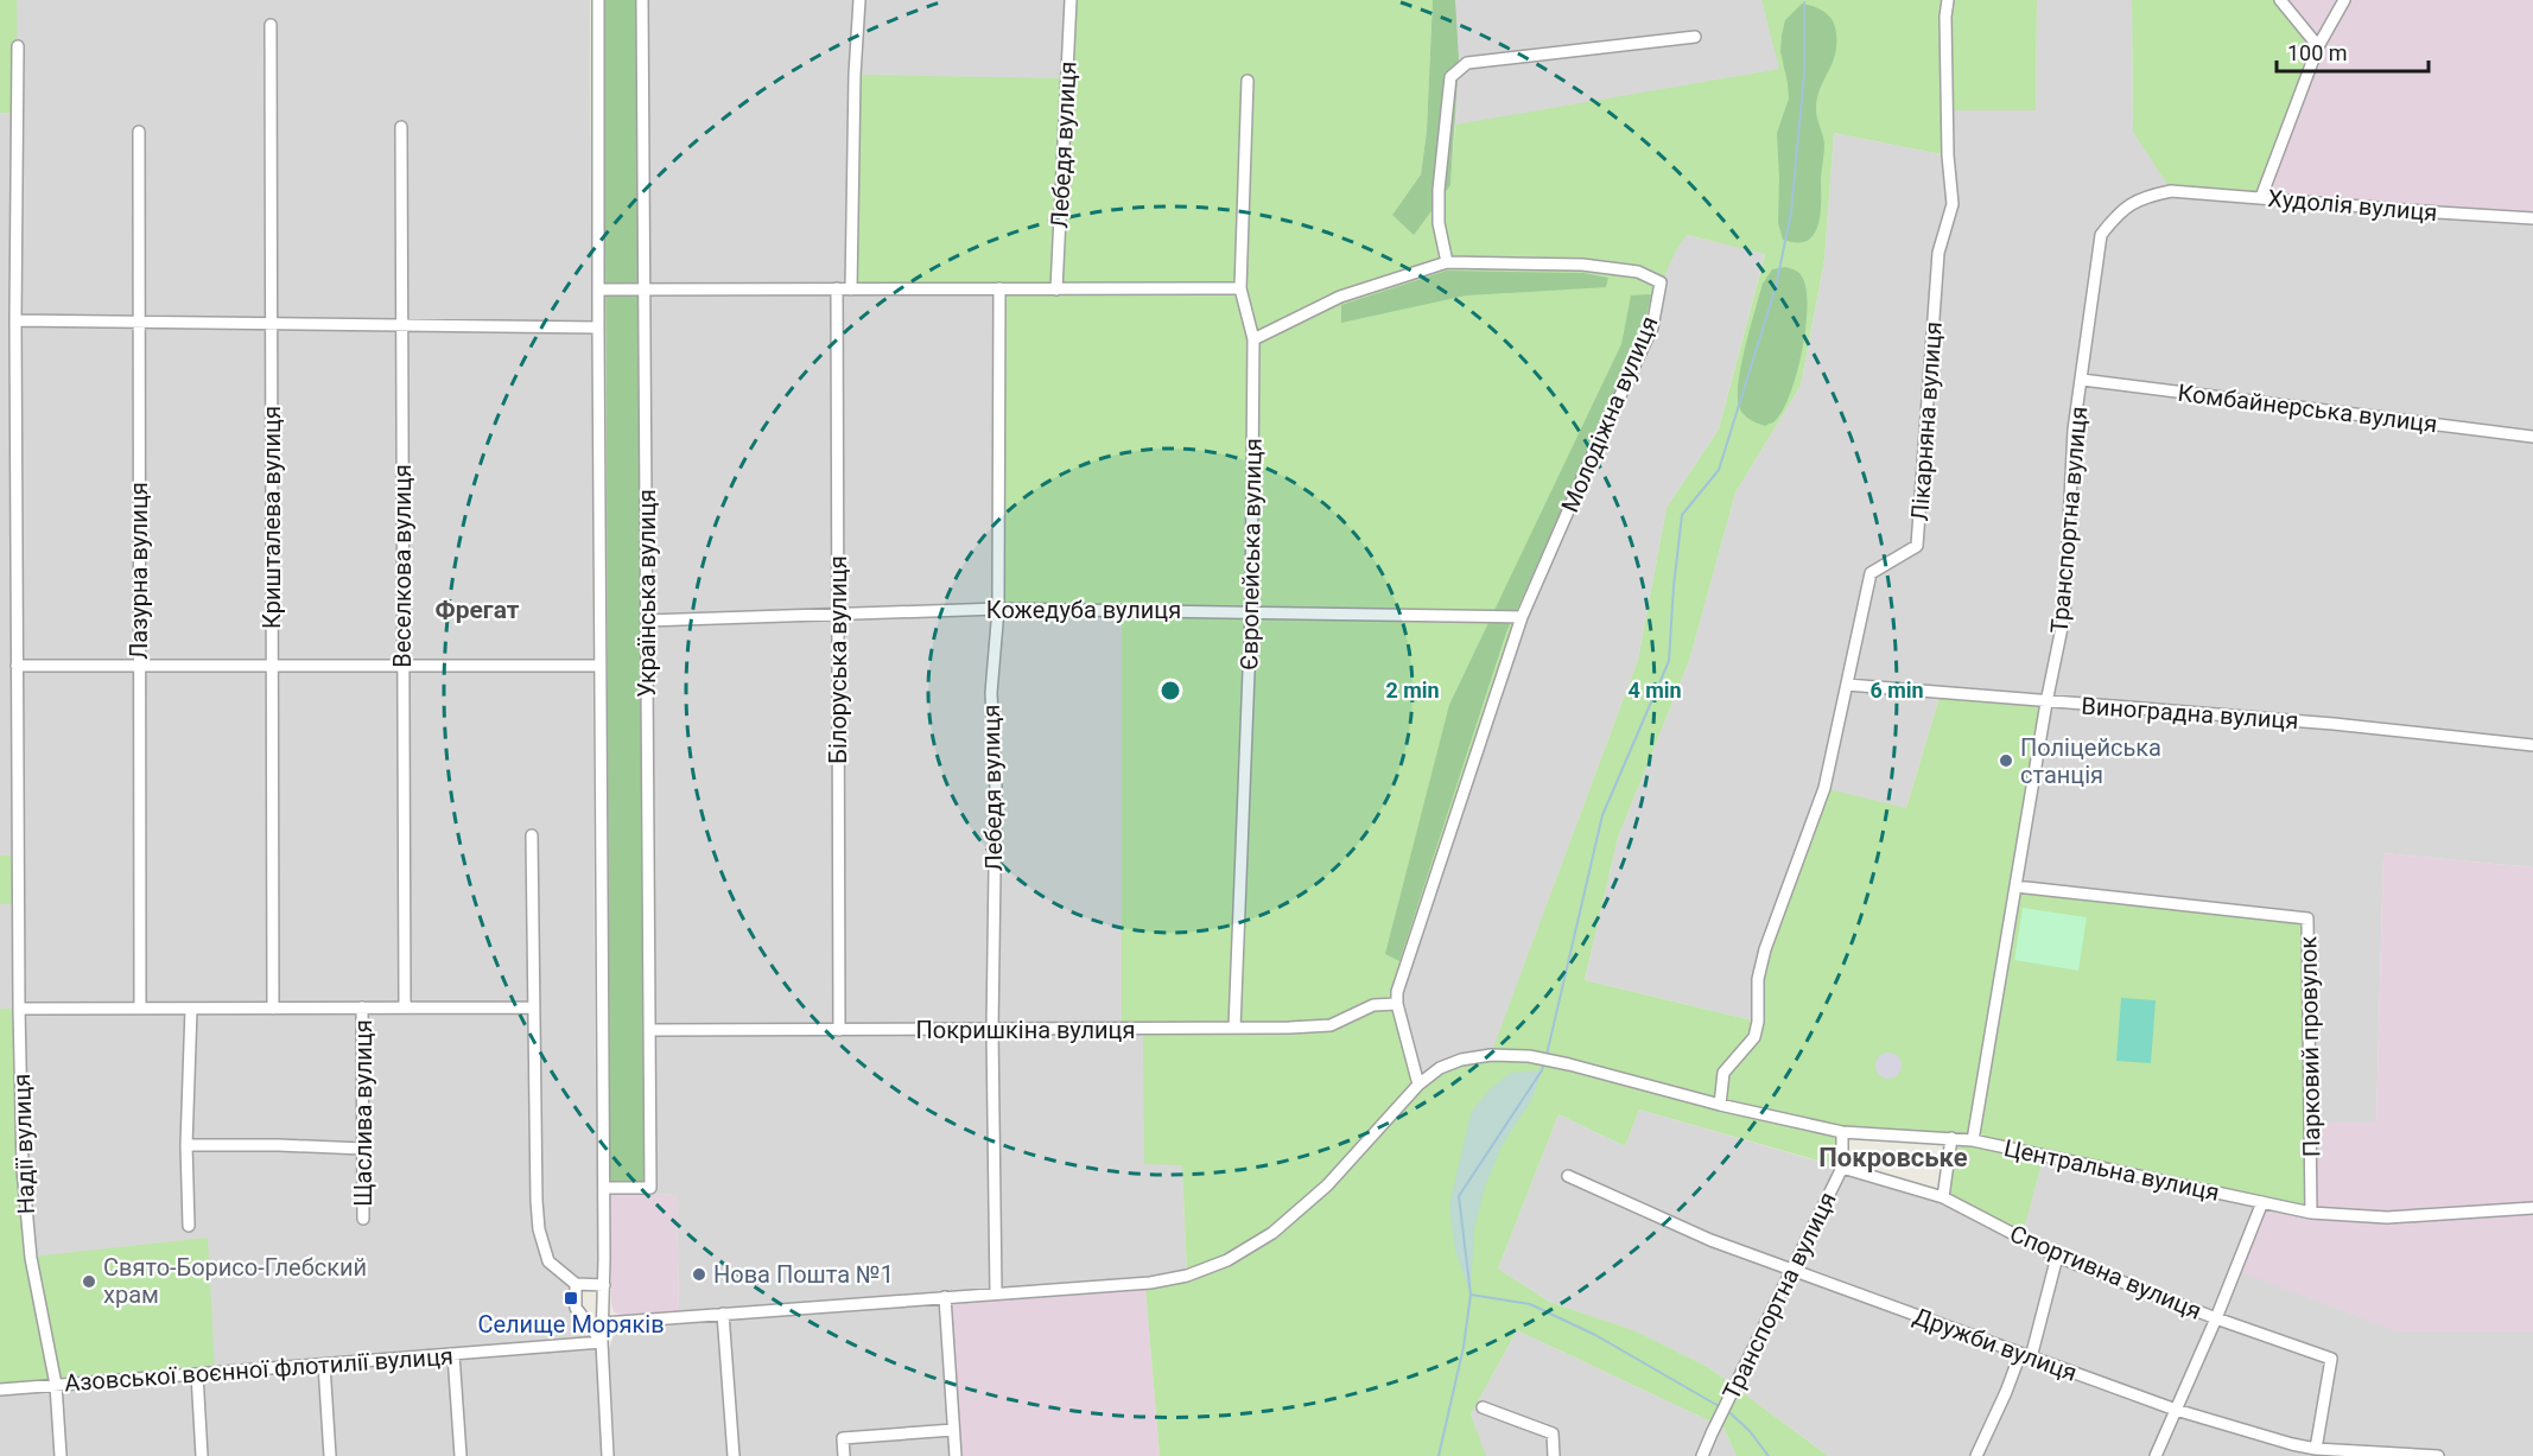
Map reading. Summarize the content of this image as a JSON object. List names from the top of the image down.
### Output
{
  "streets": {
    "street": [
      "Лебедя вулиця",
      "Худолія вулиця",
      "Комбайнерська вулиця",
      "Молодіжна вулиця",
      "Лікарняна вулиця",
      "Кришталева вулиця",
      "Транспортна вулиця",
      "Європейська вулиця",
      "Веселкова вулиця",
      "Лазурна вулиця",
      "Українська вулиця",
      "Кожедуба вулиця",
      "Білоруська вулиця",
      "Виноградна вулиця",
      "Покришкіна вулиця",
      "Парковий провулок",
      "Щаслива вулиця",
      "Надії вулиця",
      "Центральна вулиця",
      "Спортивна вулиця",
      "Дружби вулиця",
      "Азовської воєнної флотилії вулиця"
    ]
  },
  "crossings": [
    ["Лебедя вулиця", "Кожедуба вулиця"],
    ["Лебедя вулиця", "Покришкіна вулиця"],
    ["Лебедя вулиця", "Центральна вулиця"],
    ["Худолія вулиця", "Транспортна вулиця"],
    ["Комбайнерська вулиця", "Транспортна вулиця"],
    ["Молодіжна вулиця", "Кожедуба вулиця"],
    ["Молодіжна вулиця", "Покришкіна вулиця"],
    ["Молодіжна вулиця", "Центральна вулиця"],
    ["Лікарняна вулиця", "Виноградна вулиця"],
    ["Лікарняна вулиця", "Центральна вулиця"],
    ["Транспортна вулиця", "Виноградна вулиця"],
    ["Транспортна вулиця", "Парковий провулок"],
    ["Транспортна вулиця", "Центральна вулиця"],
    ["Транспортна вулиця", "Спортивна вулиця"],
    ["Транспортна вулиця", "Дружби вулиця"],
    ["Європейська вулиця", "Кожедуба вулиця"],
    ["Європейська вулиця", "Покришкіна вулиця"],
    ["Українська вулиця", "Кожедуба вулиця"],
    ["Українська вулиця", "Покришкіна вулиця"],
    ["Кожедуба вулиця", "Білоруська вулиця"],
    ["Білоруська вулиця", "Покришкіна вулиця"],
    ["Парковий провулок", "Центральна вулиця"],
    ["Надії вулиця", "Азовської воєнної флотилії вулиця"],
    ["Спортивна вулиця", "Дружби вулиця"]
  ],
  "districts": ["Фрегат", "Покровське"],
  "places": {
    "other": ["Поліцейська станція", "Нова Пошта №1", "Свято-Борисо-Глебский храм"],
    "transit": ["Селище Моряків"]
  },
  "scale_bar": "100 m",
  "rings": ["2 min", "4 min", "6 min"]
}
